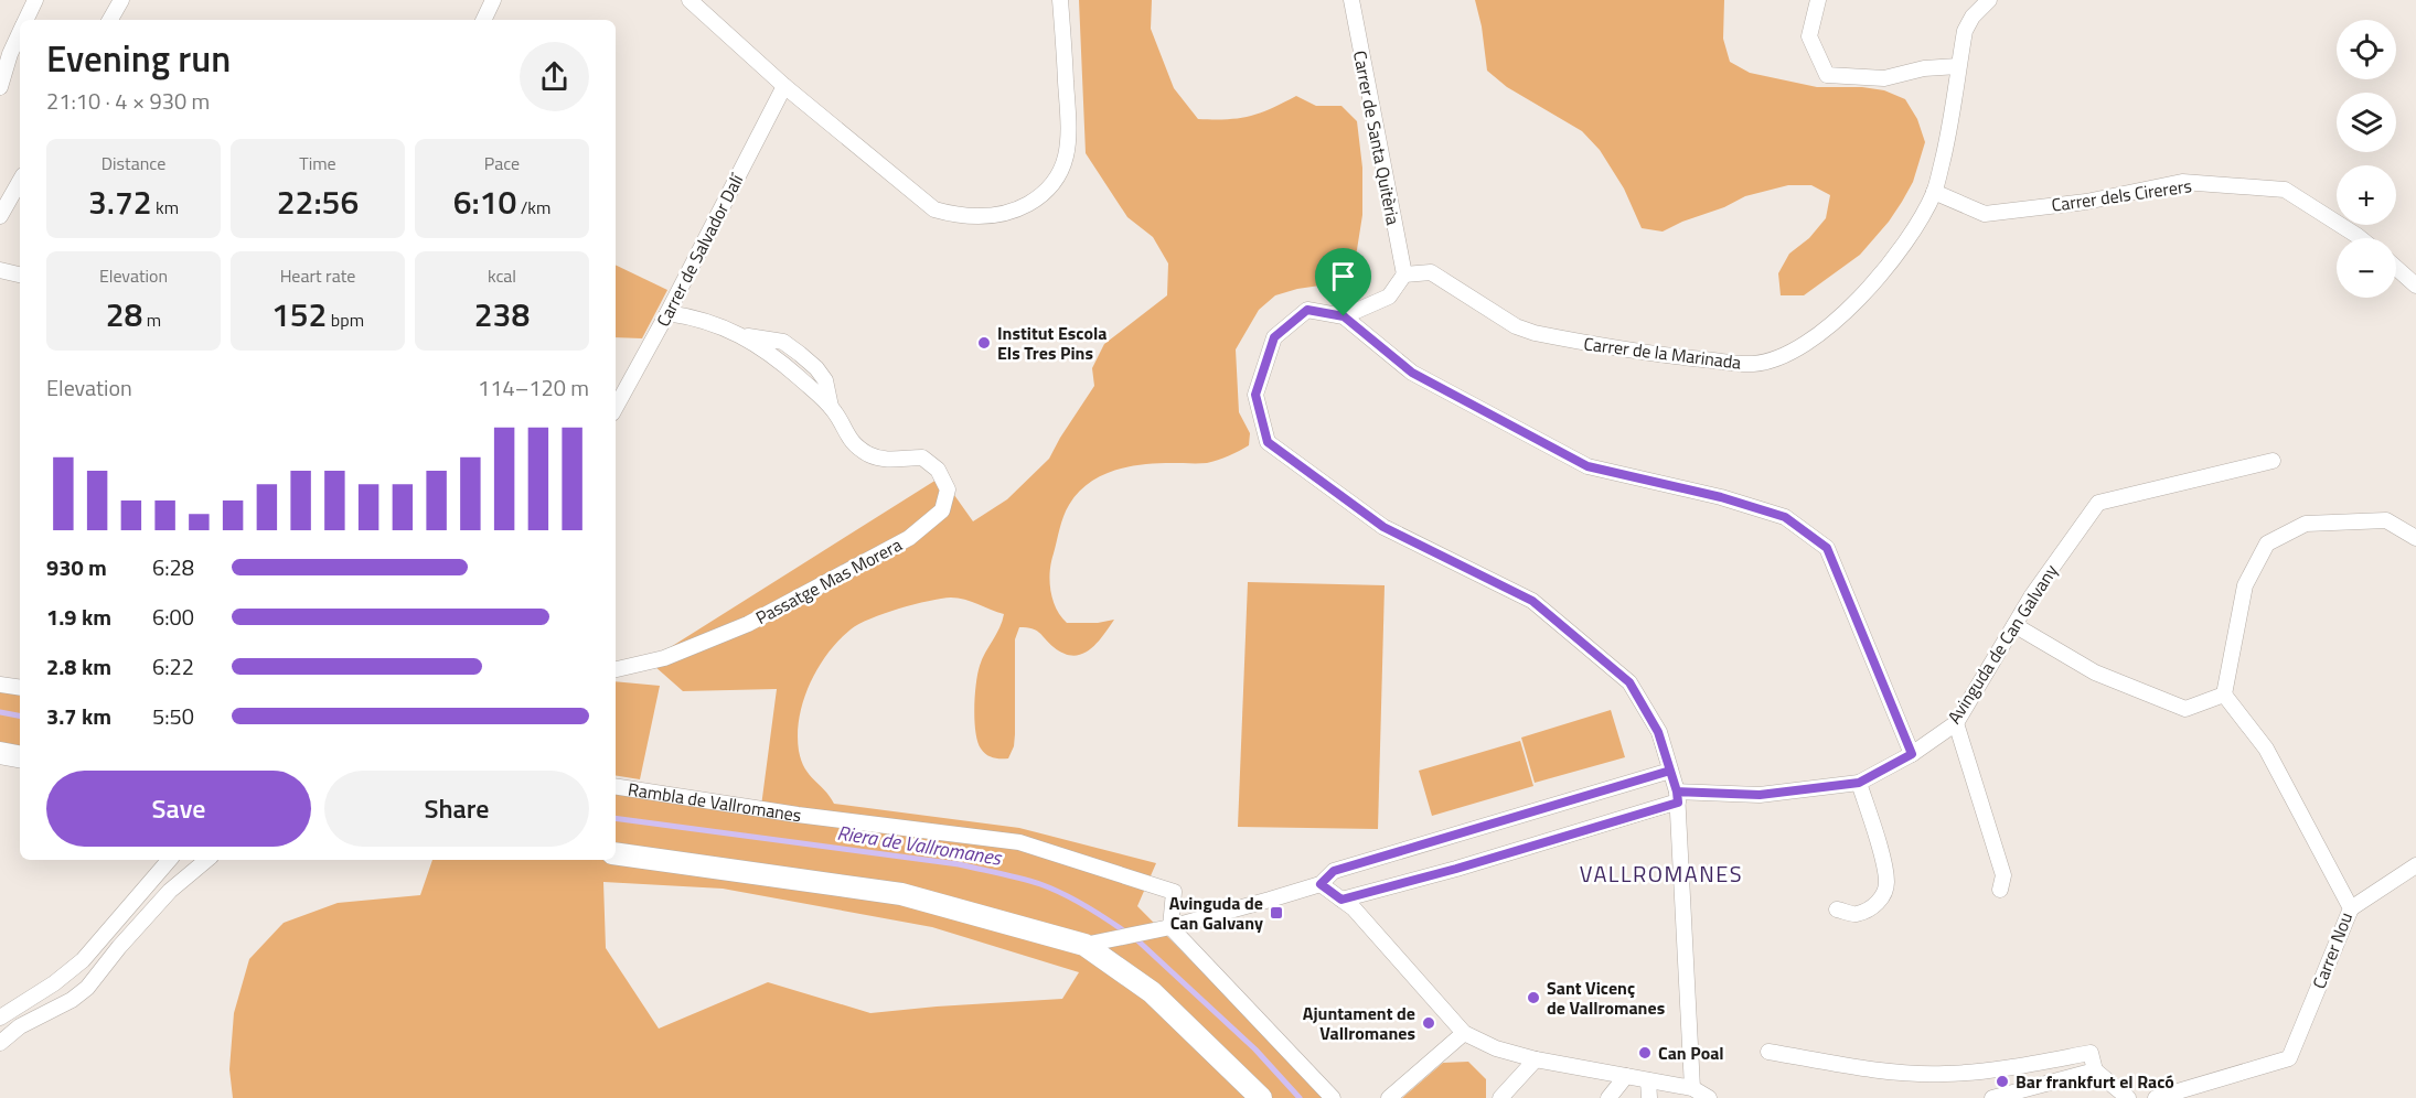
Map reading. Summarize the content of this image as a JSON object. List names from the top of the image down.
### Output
{
  "streets": {
    "street": [
      "Carrer de Santa Quitèria",
      "Carrer dels Cirerers",
      "Carrer de Salvador Dalí",
      "Carrer de la Marinada",
      "Passatge Mas Morera",
      "Avinguda de Can Galvany",
      "Rambla de Vallromanes",
      "Carrer Nou"
    ]
  },
  "crossings": [
    ["Carrer de Santa Quitèria", "Carrer de la Marinada"],
    ["Carrer dels Cirerers", "Carrer de la Marinada"],
    ["Carrer de Salvador Dalí", "Passatge Mas Morera"]
  ],
  "districts": ["VALLROMANES"],
  "water": ["Riera de Vallromanes"],
  "places": {
    "other": [
      "Institut Escola Els Tres Pins",
      "Sant Vicenç de Vallromanes",
      "Ajuntament de Vallromanes",
      "Can Poal",
      "Bar frankfurt el Racó"
    ],
    "transit": ["Avinguda de Can Galvany"]
  },
  "page": {
    "map_buttons": ["+", "−"],
    "heading": ["Evening run", "21:10 · 4 × 930 m"],
    "stats": [
      ["Distance", "3.72 km"],
      ["Time", "22:56"],
      ["Pace", "6:10 /km"],
      ["Elevation", "28 m"],
      ["Heart rate", "152 bpm"],
      ["kcal", "238"]
    ],
    "chart": ["Elevation", "114–120 m"],
    "list": [
      {
        "name": "930 m",
        "note": "6:28"
      },
      {
        "name": "1.9 km",
        "note": "6:00"
      },
      {
        "name": "2.8 km",
        "note": "6:22"
      },
      {
        "name": "3.7 km",
        "note": "5:50"
      }
    ],
    "buttons": ["Save", "Share"]
  }
}
